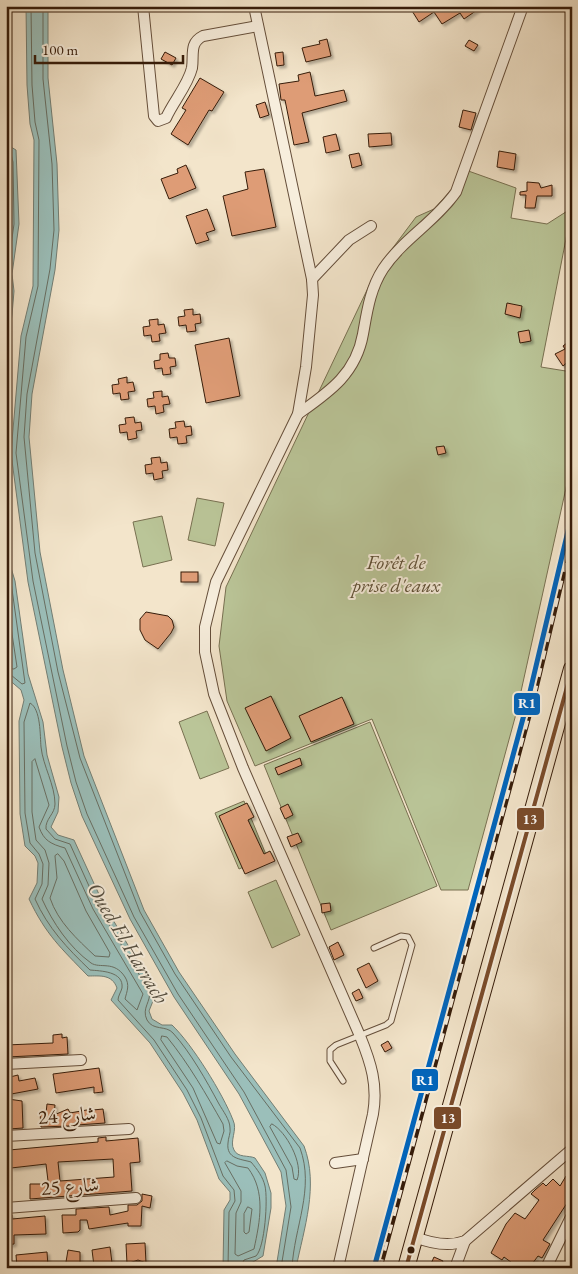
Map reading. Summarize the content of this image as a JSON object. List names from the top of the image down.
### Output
{
  "streets": {
    "street": ["شارع 24", "شارع 25"]
  },
  "water": ["Oued El Harrach"],
  "parks": ["Forêt de prise d'eaux"],
  "lines": ["transit line R1", "transit line 13"],
  "scale_bar": "100 m"
}
